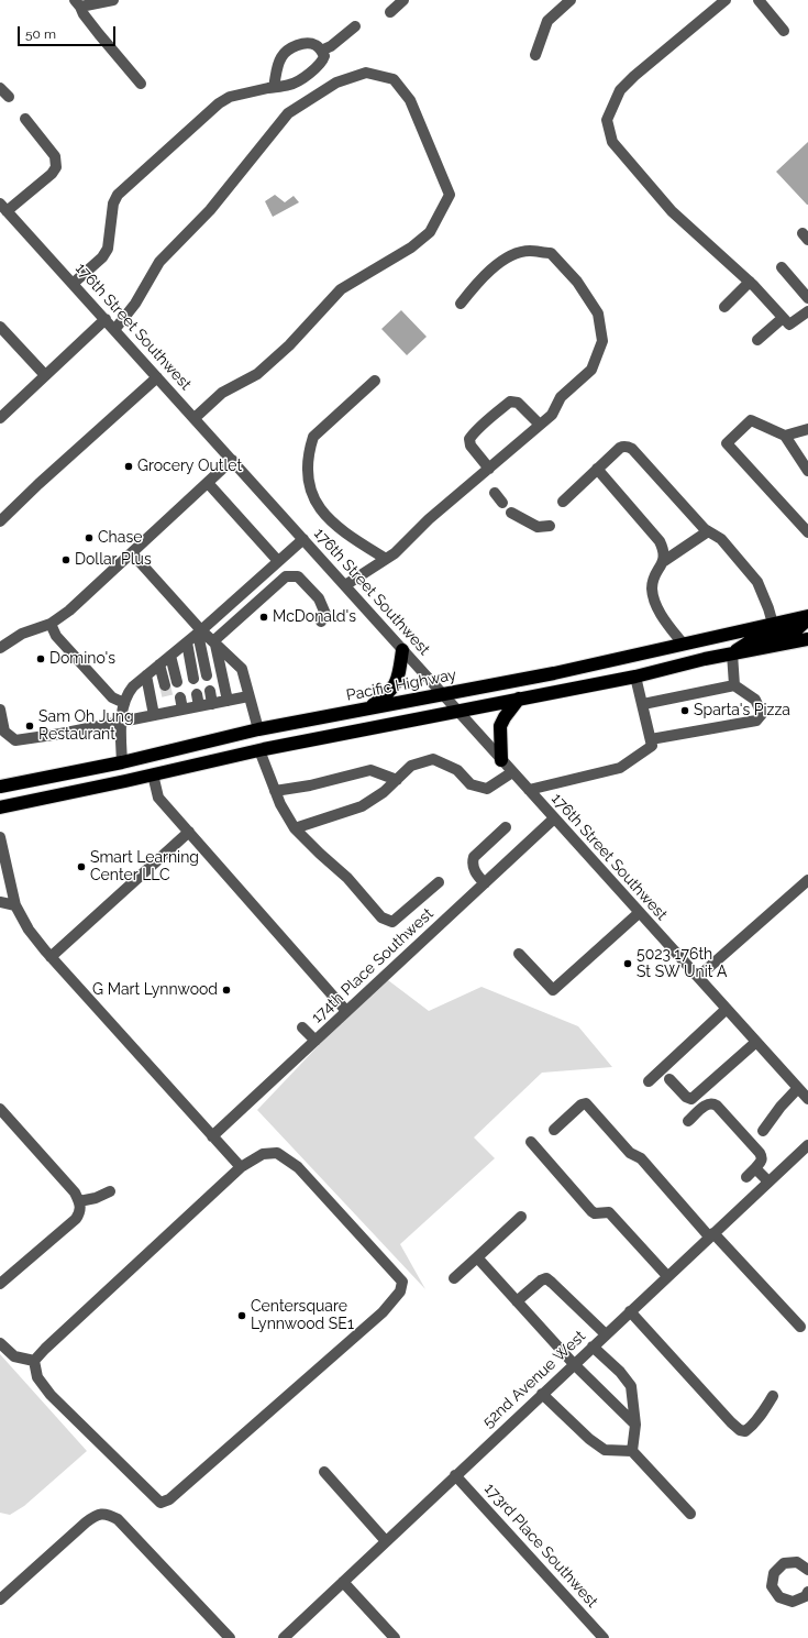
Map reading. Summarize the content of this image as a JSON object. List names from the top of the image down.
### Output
{
  "streets": {
    "highway": ["Pacific Highway"],
    "street": [
      "176th Street Southwest",
      "174th Place Southwest",
      "52nd Avenue West",
      "173rd Place Southwest"
    ]
  },
  "crossings": [
    ["176th Street Southwest", "Pacific Highway"],
    ["176th Street Southwest", "174th Place Southwest"],
    ["52nd Avenue West", "173rd Place Southwest"]
  ],
  "places": [
    "Grocery Outlet",
    "Chase",
    "Dollar Plus",
    "McDonald's",
    "Domino's",
    "Sparta's Pizza",
    "Sam Oh Jung Restaurant",
    "Smart Learning Center LLC",
    "5023 176th St SW Unit A",
    "G Mart Lynnwood",
    "Centersquare Lynnwood SE1"
  ],
  "scale_bar": "50 m"
}
